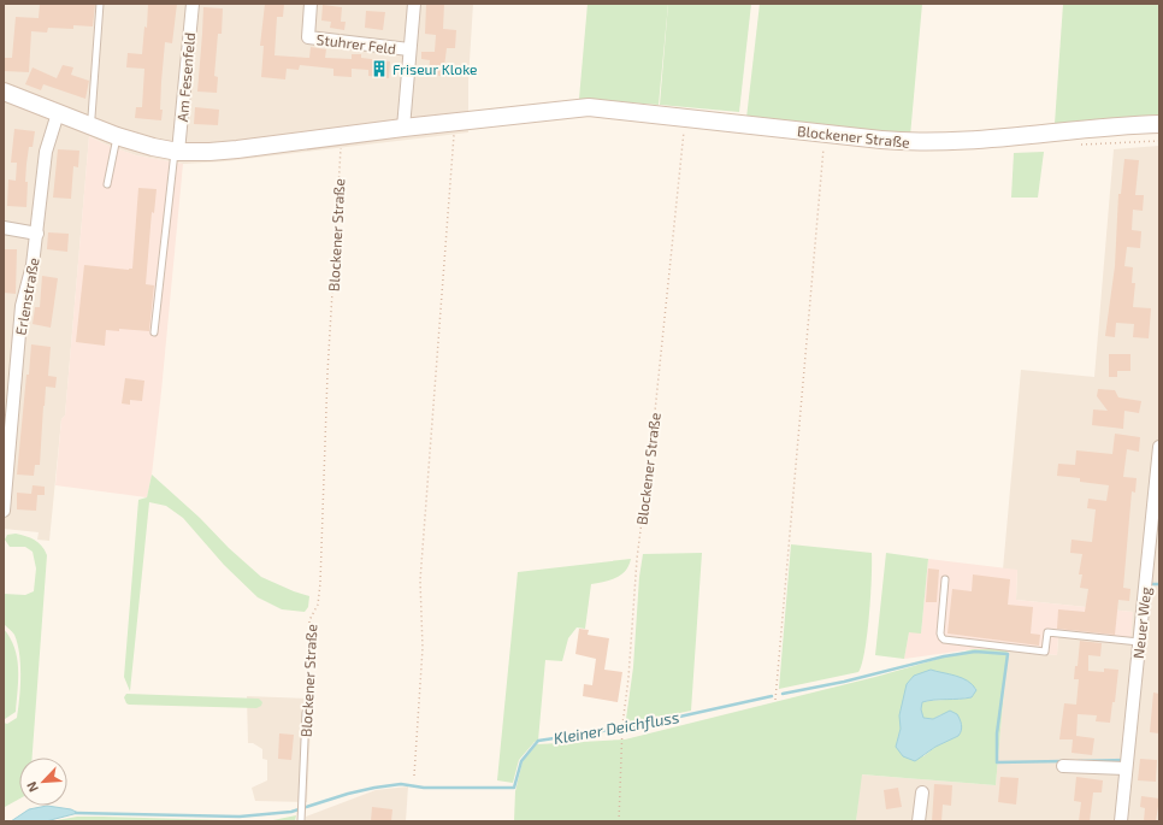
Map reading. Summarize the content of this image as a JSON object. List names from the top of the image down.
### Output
{
  "streets": {
    "street": [
      "Stuhrer Feld",
      "Am Fesenfeld",
      "Blockener Straße",
      "Erlenstraße",
      "Neuer Weg"
    ]
  },
  "crossings": [
    ["Stuhrer Feld", "Blockener Straße"],
    ["Am Fesenfeld", "Blockener Straße"],
    ["Blockener Straße", "Erlenstraße"]
  ],
  "water": ["Kleiner Deichfluss"],
  "places": {
    "building": ["Friseur Kloke"]
  },
  "north": "bottom left"
}
